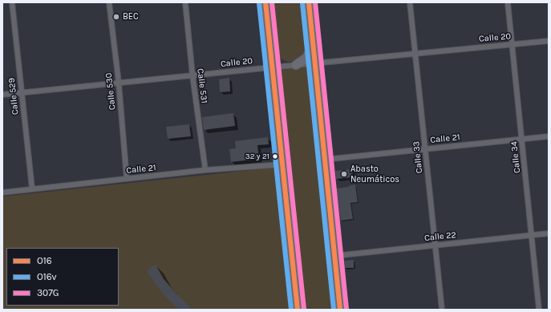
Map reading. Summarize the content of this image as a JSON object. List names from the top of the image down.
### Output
{
  "streets": {
    "street": [
      "Calle 20",
      "Calle 531",
      "Calle 530",
      "Calle 529",
      "Calle 21",
      "Calle 33",
      "Calle 34",
      "Calle 22"
    ]
  },
  "crossings": [
    ["Calle 20", "Calle 531"],
    ["Calle 20", "Calle 530"],
    ["Calle 20", "Calle 529"],
    ["Calle 20", "Calle 33"],
    ["Calle 20", "Calle 34"],
    ["Calle 531", "Calle 21"],
    ["Calle 530", "Calle 21"],
    ["Calle 529", "Calle 21"],
    ["Calle 21", "Calle 33"],
    ["Calle 21", "Calle 34"],
    ["Calle 33", "Calle 22"],
    ["Calle 34", "Calle 22"]
  ],
  "places": ["BEC", "32 y 21", "Abasto Neumáticos"],
  "lines": ["transit line O16", "transit line 307G", "transit line O16v"],
  "legend": ["O16", "O16v", "307G"]
}
